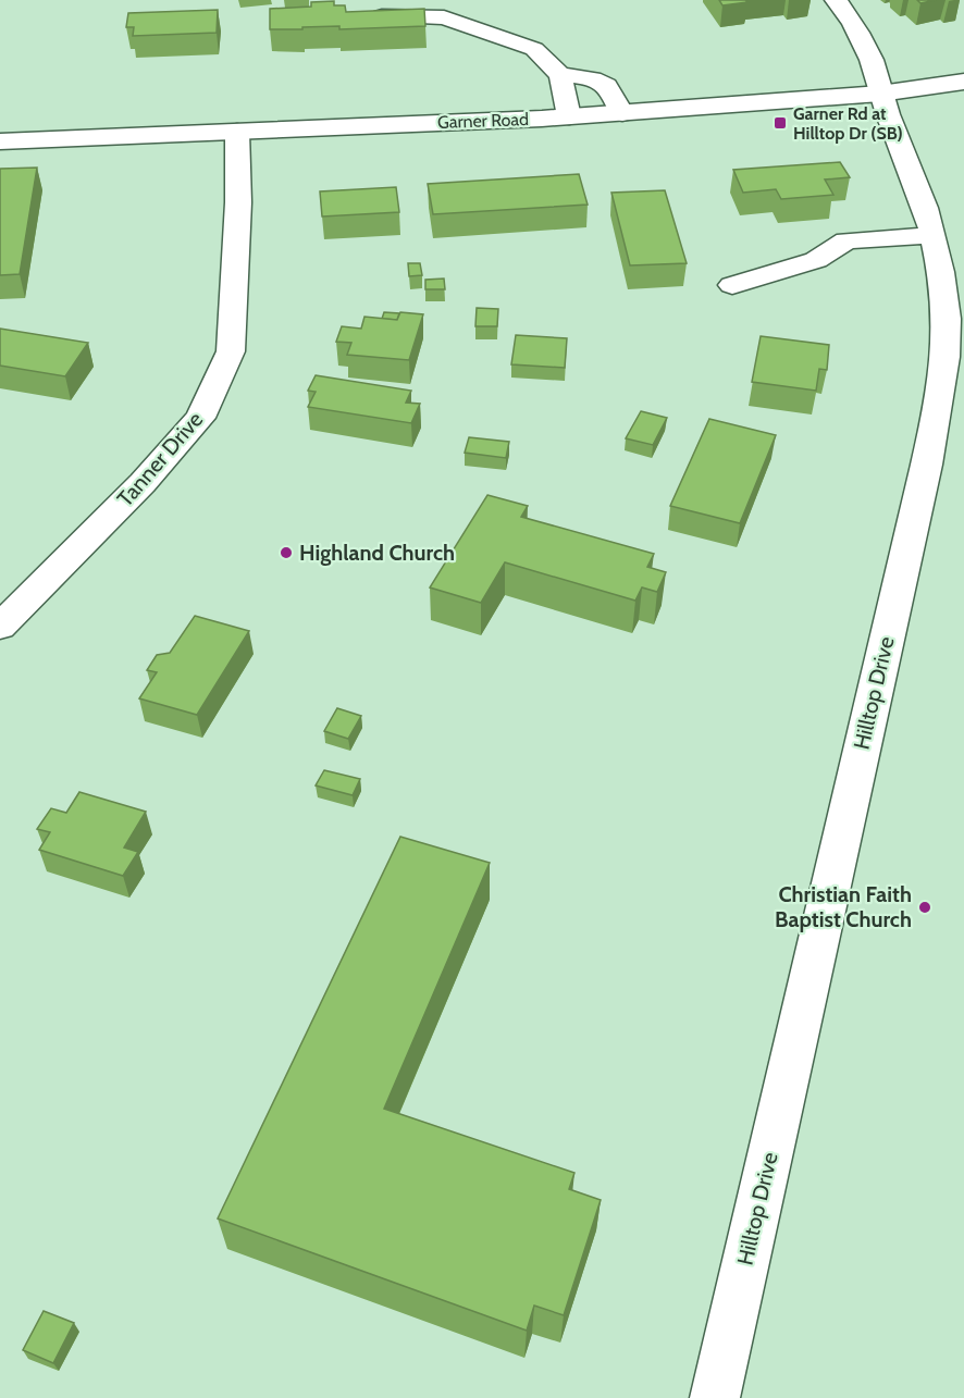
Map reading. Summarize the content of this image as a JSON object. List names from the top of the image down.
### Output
{
  "streets": {
    "street": ["Garner Road", "Tanner Drive", "Hilltop Drive"]
  },
  "crossings": [
    ["Garner Road", "Tanner Drive"],
    ["Garner Road", "Hilltop Drive"]
  ],
  "places": {
    "transit": ["Garner Rd at Hilltop Dr (SB)"],
    "other": ["Highland Church", "Christian Faith Baptist Church"]
  }
}
